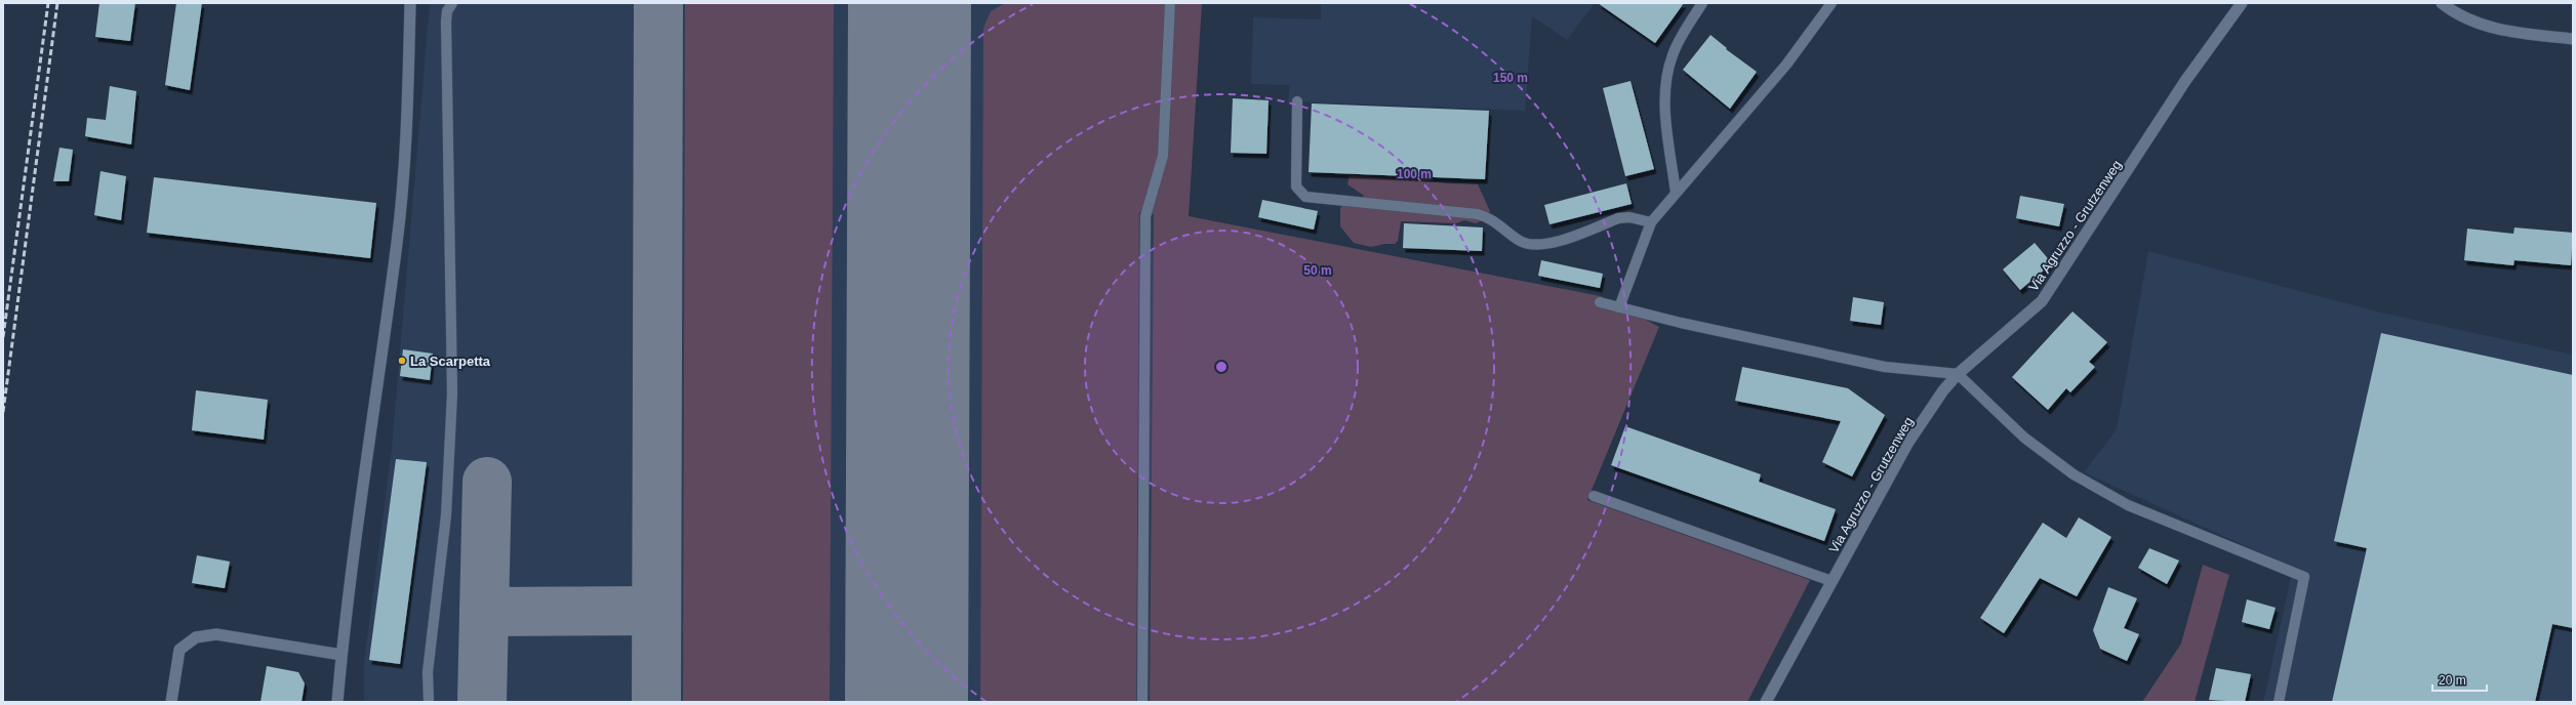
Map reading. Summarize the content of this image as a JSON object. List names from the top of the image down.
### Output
{
  "streets": {
    "street": ["Via Agruzzo - Grutzenweg"]
  },
  "places": ["La Scarpetta"],
  "scale_bar": "20 m",
  "rings": ["150 m", "100 m", "50 m"]
}
